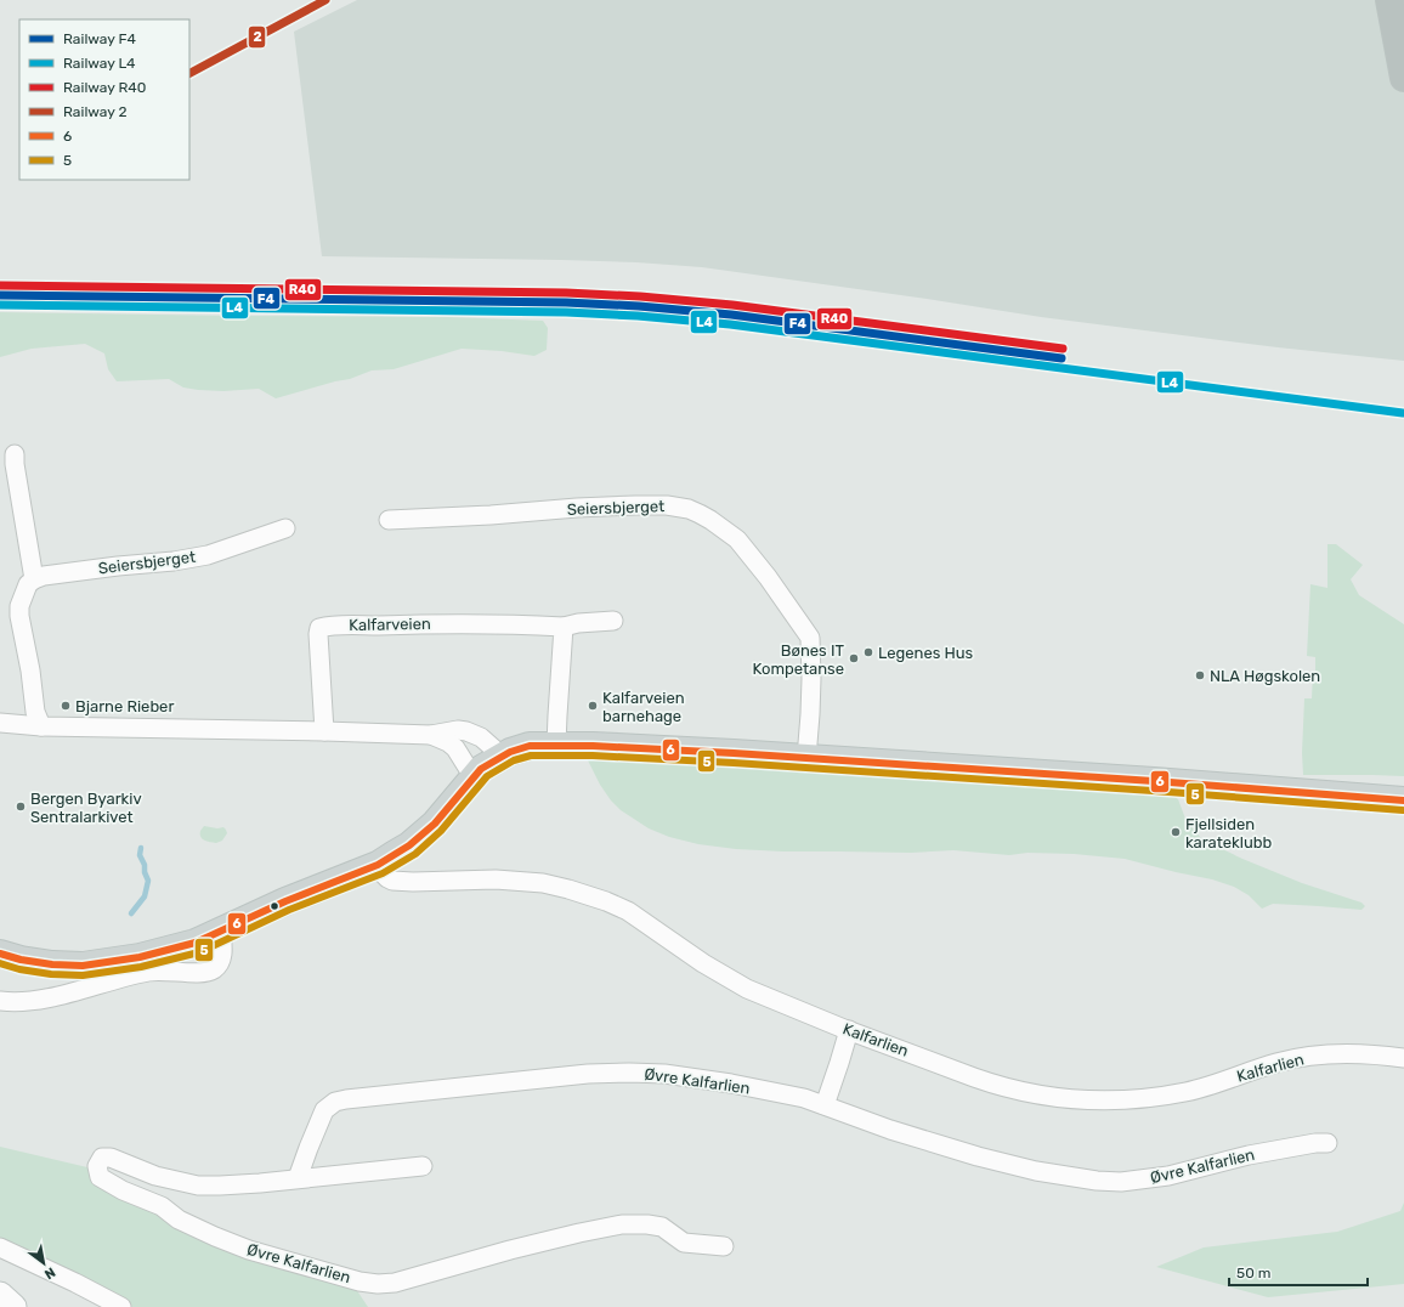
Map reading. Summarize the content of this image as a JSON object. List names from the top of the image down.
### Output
{
  "streets": {
    "street": [
      "Seiersbjerget",
      "Kalfarveien",
      "Kalfarlien",
      "Øvre Kalfarlien"
    ]
  },
  "places": [
    "Legenes Hus",
    "Bønes IT Kompetanse",
    "NLA Høgskolen",
    "Bjarne Rieber",
    "Kalfarveien barnehage",
    "Bergen Byarkiv Sentralarkivet",
    "Fjellsiden karateklubb"
  ],
  "lines": [
    "rail line 2",
    "rail line R40",
    "rail line F4",
    "rail line L4",
    "transit line 6",
    "transit line 5"
  ],
  "legend": [
    "Railway F4",
    "Railway L4",
    "Railway R40",
    "Railway 2",
    "6",
    "5"
  ],
  "scale_bar": "50 m",
  "north": "bottom right"
}
